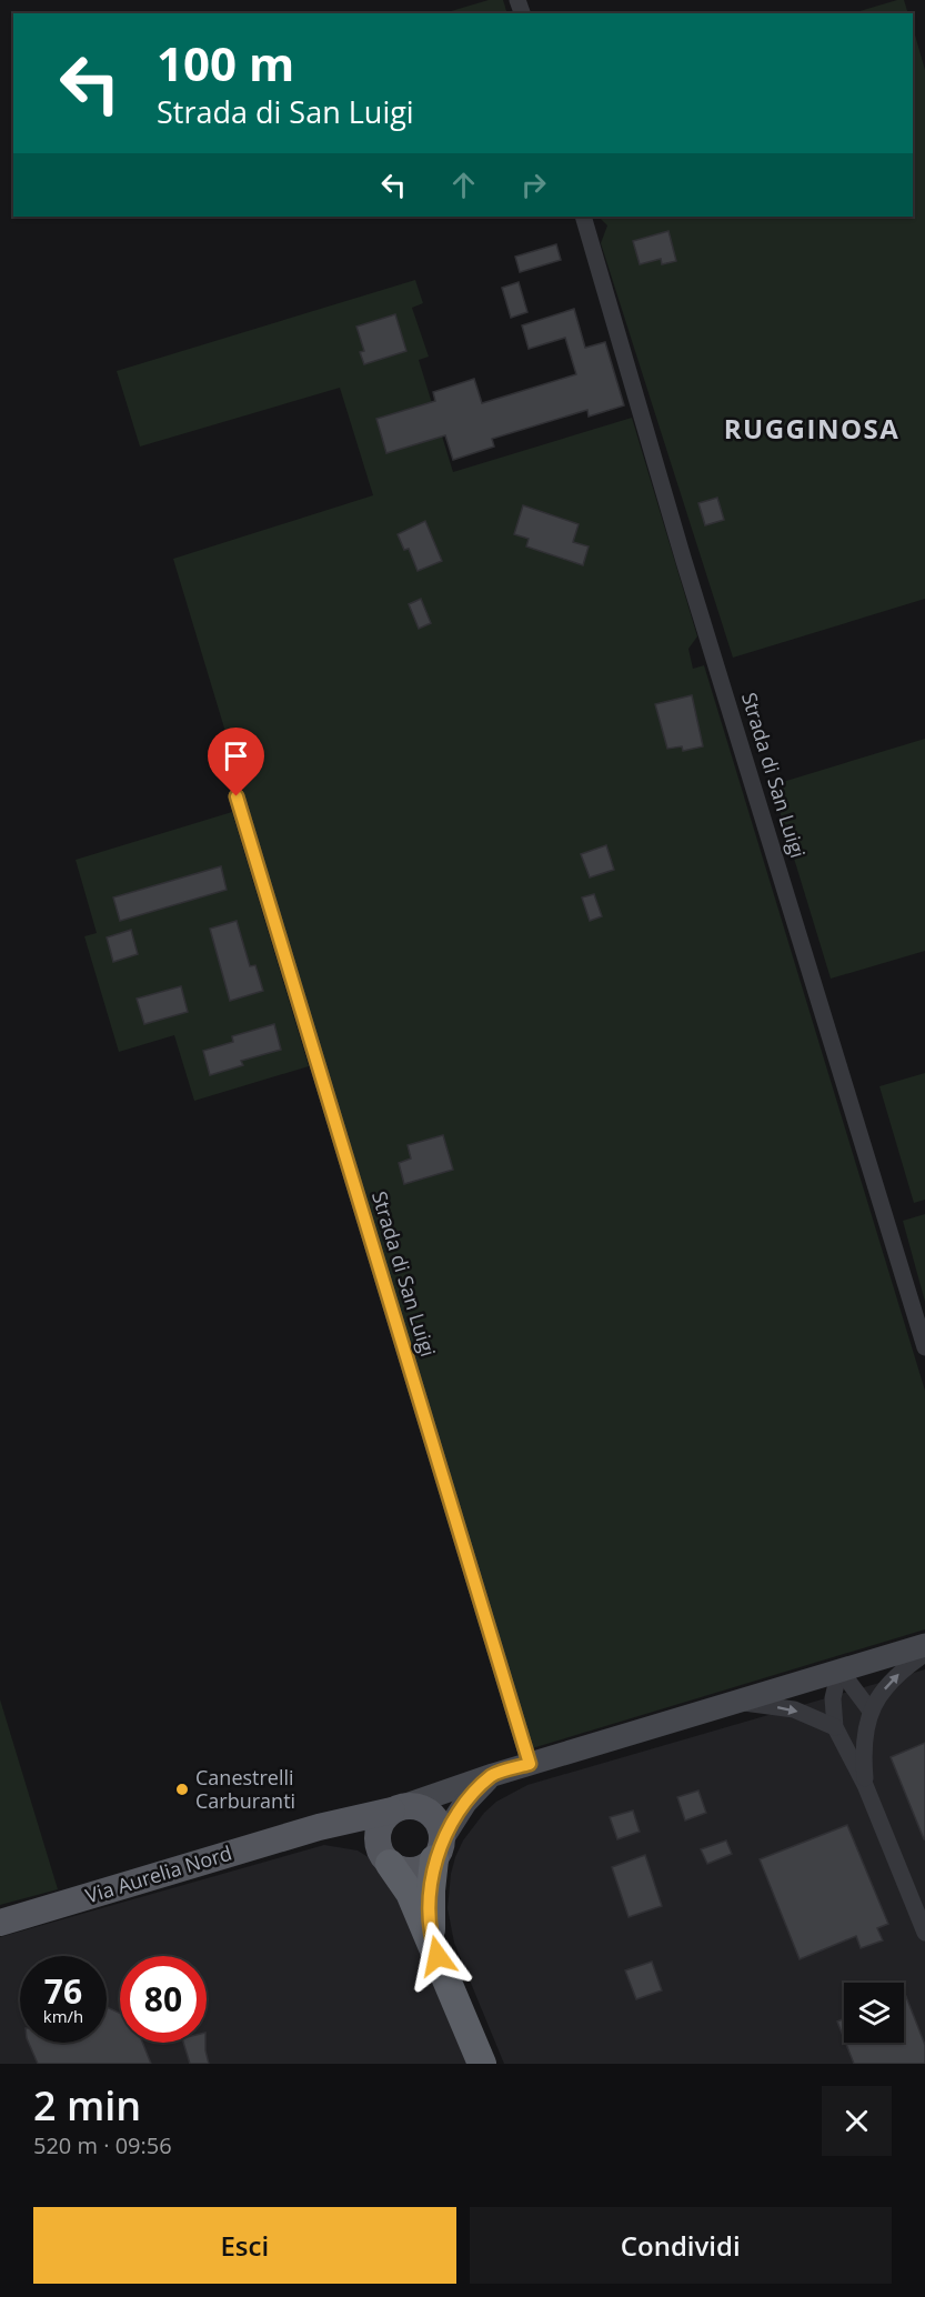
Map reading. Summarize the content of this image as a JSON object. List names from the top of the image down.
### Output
{
  "streets": {
    "main road": ["Via Aurelia Nord"],
    "street": ["Strada di San Luigi"]
  },
  "districts": ["RUGGINOSA"],
  "places": ["Canestrelli Carburanti"],
  "page": {
    "turn": ["100 m", "Strada di San Luigi"],
    "speed": "76 km/h",
    "limit": "80",
    "heading": ["2 min", "520 m · 09:56"],
    "buttons": ["Esci", "Condividi"]
  }
}
